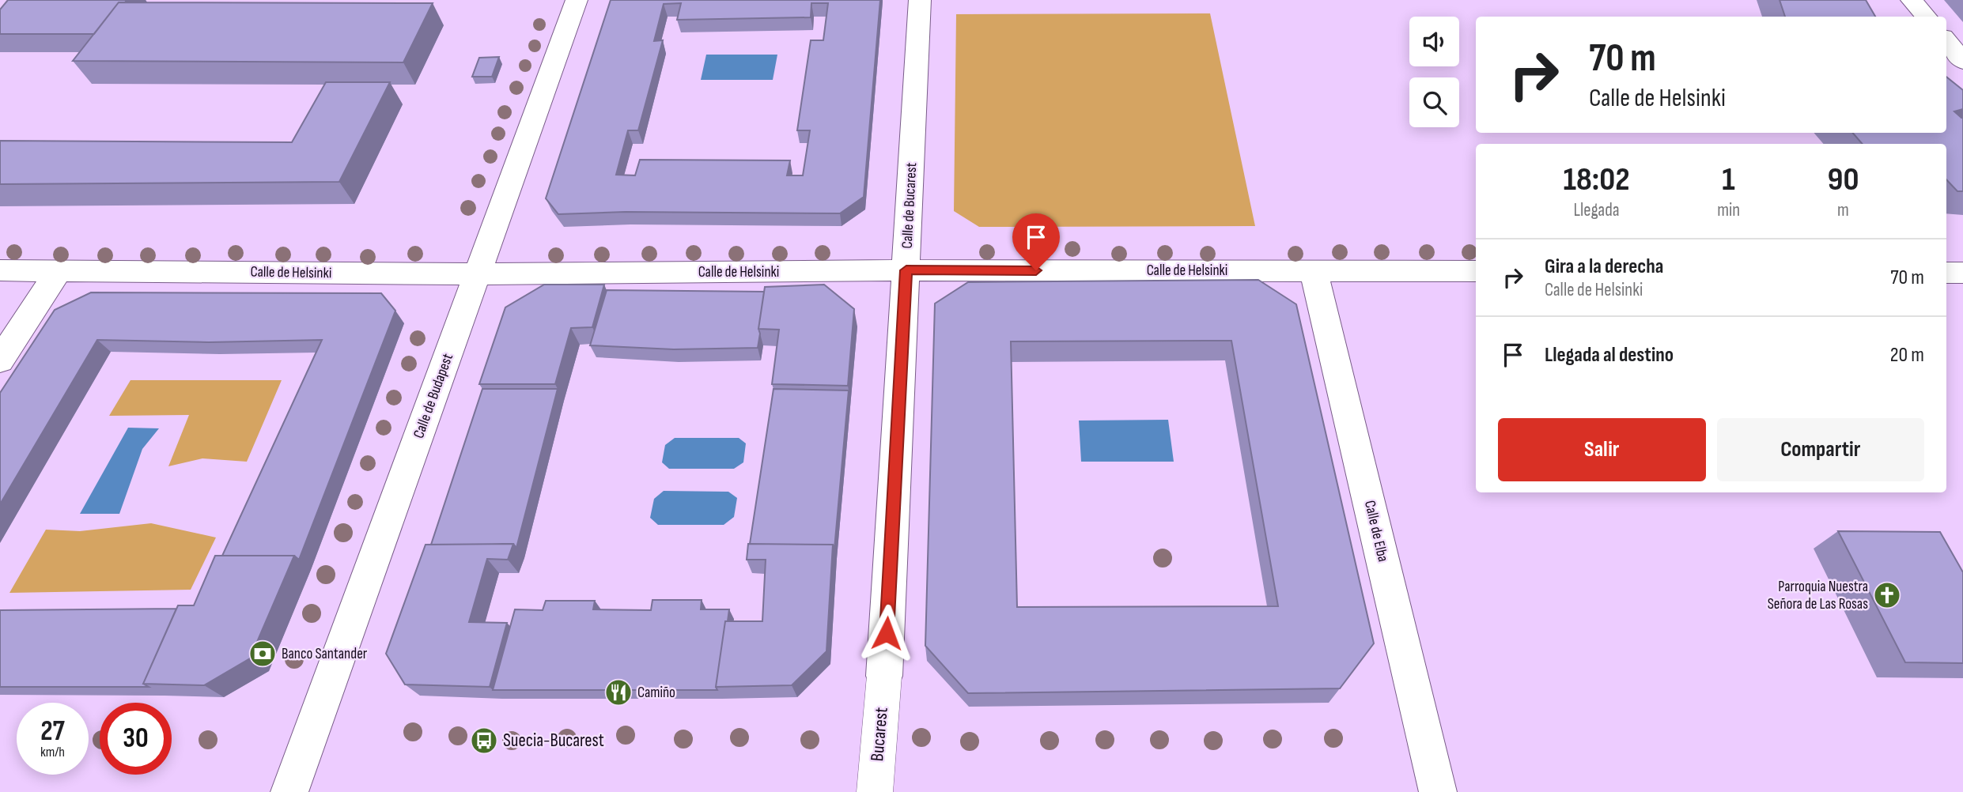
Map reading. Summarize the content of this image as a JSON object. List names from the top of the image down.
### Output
{
  "streets": {
    "street": [
      "Calle de Bucarest",
      "Calle de Helsinki",
      "Calle de Budapest",
      "Calle de Elba",
      "Bucarest"
    ]
  },
  "crossings": [
    ["Calle de Bucarest", "Calle de Helsinki"],
    ["Calle de Bucarest", "Bucarest"],
    ["Calle de Helsinki", "Calle de Budapest"],
    ["Calle de Helsinki", "Calle de Elba"]
  ],
  "places": {
    "church": ["Parroquia Nuestra Señora de Las Rosas"],
    "bank": ["Banco Santander"],
    "restaurant": ["Camiño"],
    "bus stop": ["Suecia-Bucarest"]
  },
  "page": {
    "turn": ["70 m", "Calle de Helsinki"],
    "eta": [
      "18:02",
      "Llegada",
      "1",
      "min",
      "90",
      "m"
    ],
    "list": [
      {
        "name": "Gira a la derecha",
        "note": "Calle de Helsinki",
        "value": "70 m"
      },
      {
        "name": "Llegada al destino",
        "value": "20 m"
      }
    ],
    "buttons": ["Salir", "Compartir"],
    "speed": "27 km/h",
    "limit": "30"
  }
}
